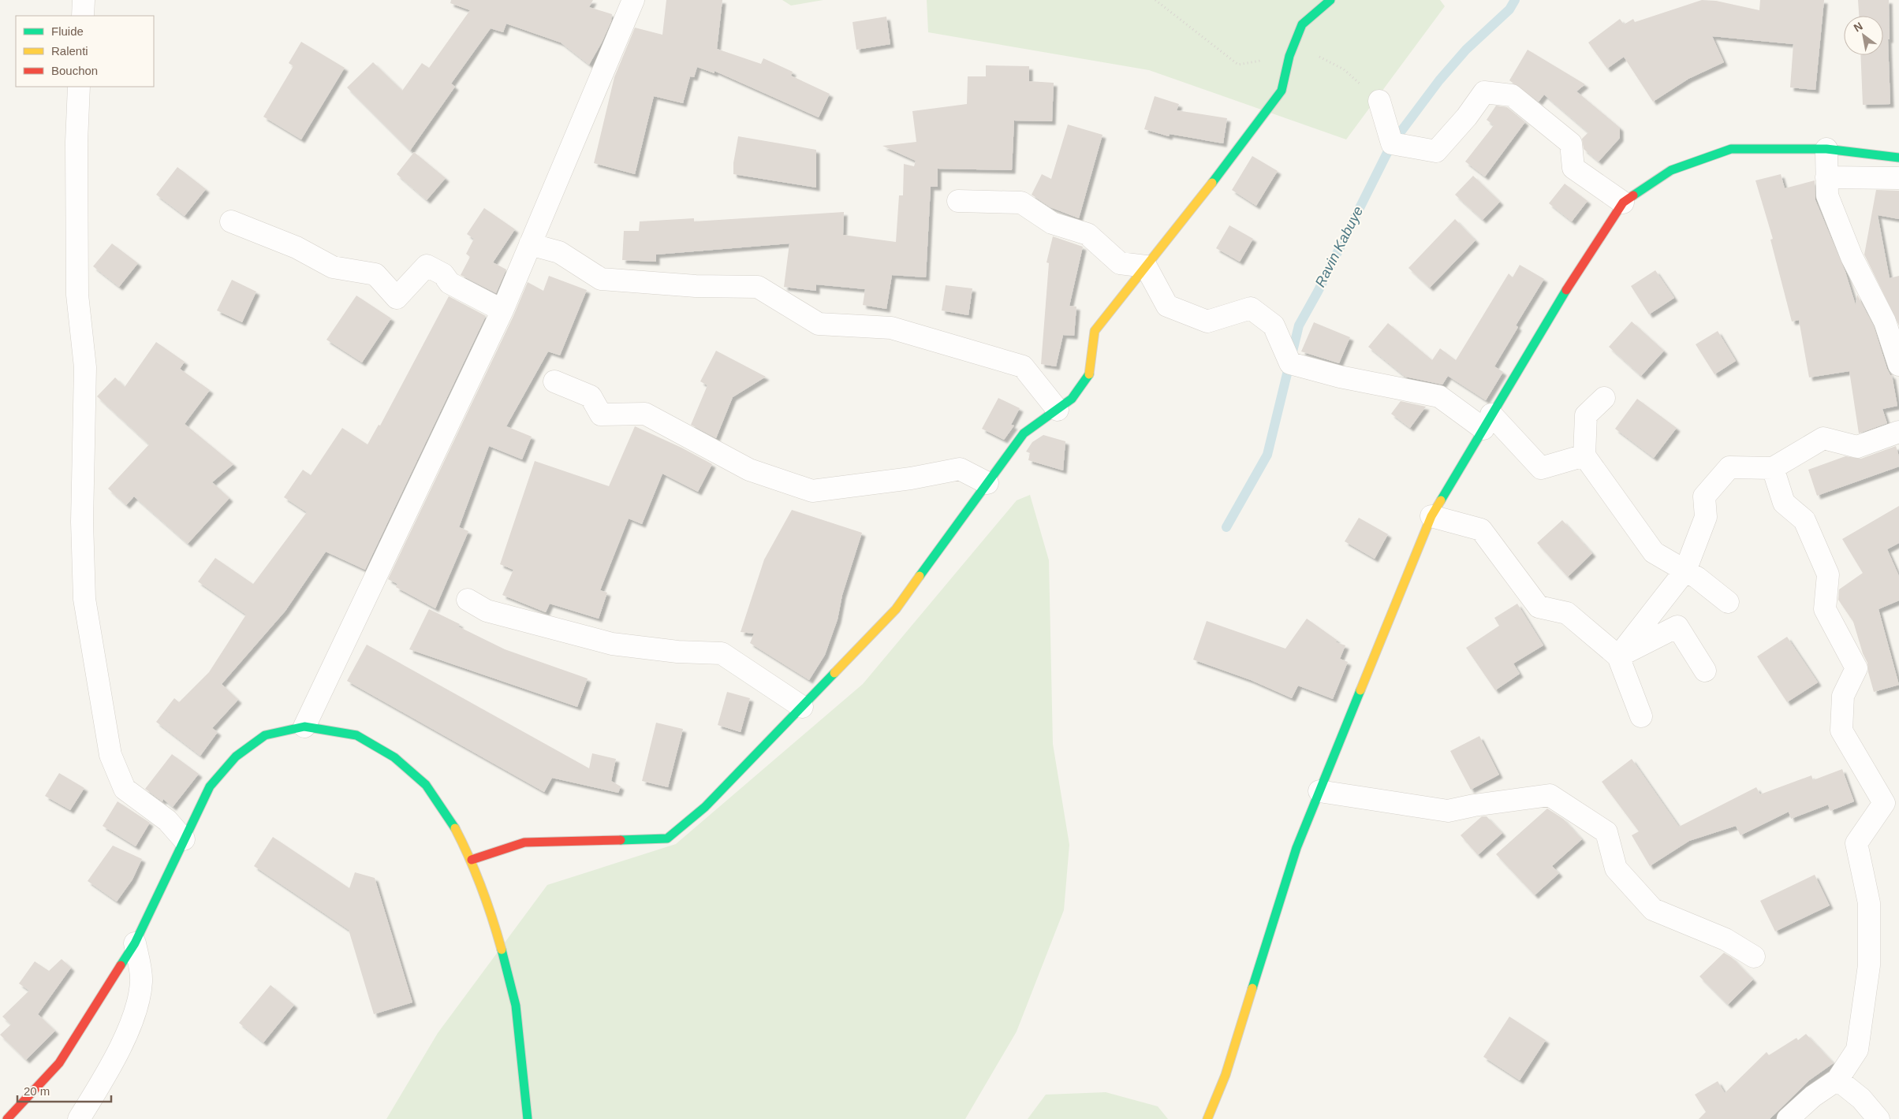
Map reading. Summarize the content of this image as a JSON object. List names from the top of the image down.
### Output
{
  "water": ["Ravin Kabuye"],
  "legend": ["Fluide", "Ralenti", "Bouchon"],
  "scale_bar": "20 m",
  "north": "top left"
}
